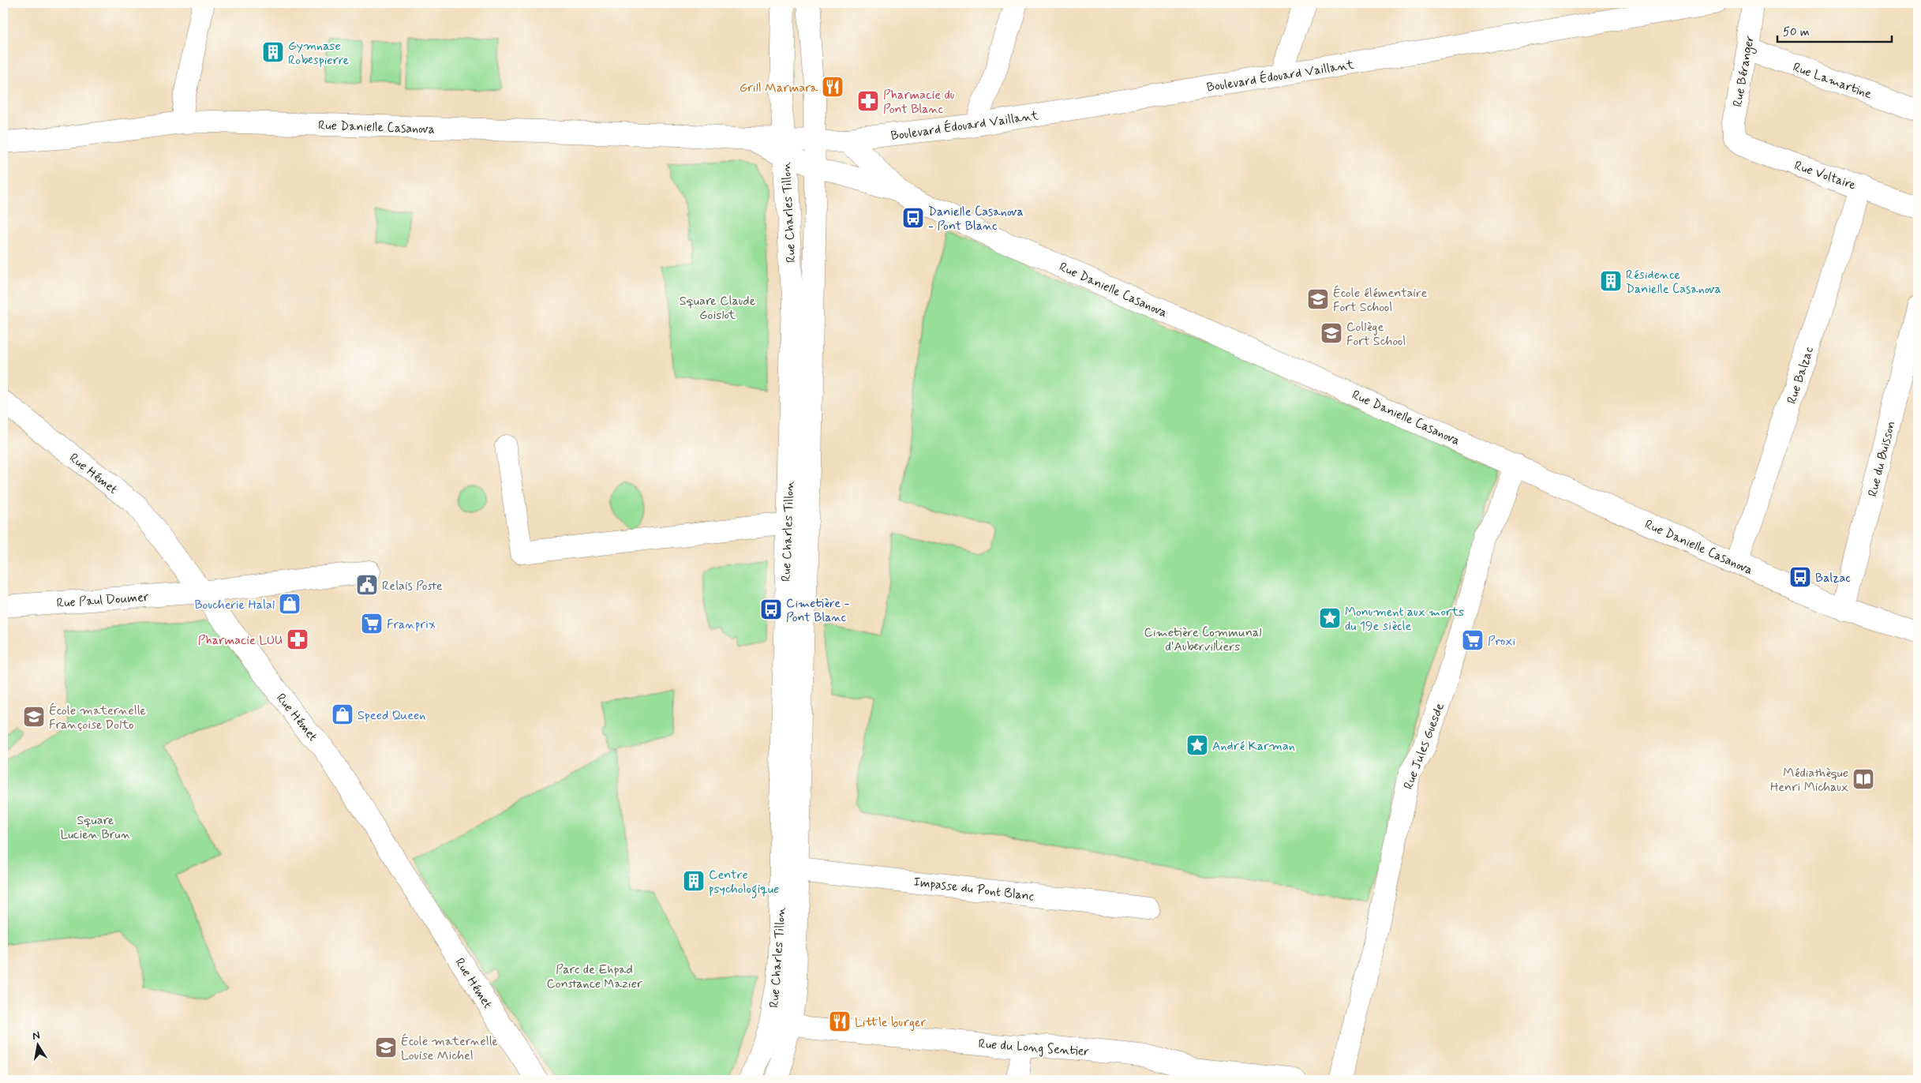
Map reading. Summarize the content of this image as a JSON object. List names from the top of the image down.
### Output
{
  "streets": {
    "street": [
      "Rue Béranger",
      "Boulevard Édouard Vaillant",
      "Rue Lamartine",
      "Rue Danielle Casanova",
      "Rue Voltaire",
      "Rue Charles Tillon",
      "Rue Balzac",
      "Rue du Buisson",
      "Rue Hémet",
      "Rue Paul Doumer",
      "Rue Jules Guesde",
      "Impasse du Pont Blanc",
      "Rue du Long Sentier"
    ]
  },
  "crossings": [
    ["Rue Béranger", "Rue Lamartine"],
    ["Rue Béranger", "Rue Voltaire"],
    ["Boulevard Édouard Vaillant", "Rue Danielle Casanova"],
    ["Rue Danielle Casanova", "Rue Charles Tillon"],
    ["Rue Danielle Casanova", "Rue Balzac"],
    ["Rue Danielle Casanova", "Rue du Buisson"],
    ["Rue Danielle Casanova", "Rue Jules Guesde"],
    ["Rue Voltaire", "Rue Balzac"],
    ["Rue Charles Tillon", "Impasse du Pont Blanc"],
    ["Rue Charles Tillon", "Rue du Long Sentier"],
    ["Rue Hémet", "Rue Paul Doumer"]
  ],
  "parks": [
    "Square Claude Goislot",
    "Cimetière Communal d'Aubervilliers",
    "Square Lucien Brun",
    "Parc de Ehpad Constance Mazier"
  ],
  "places": {
    "building": ["Gymnase Robespierre", "Résidence Danielle Casanova", "Centre psychologique"],
    "restaurant": ["Grill Marmara", "Little burger"],
    "pharmacy": ["Pharmacie du Pont Blanc", "Pharmacie LUU"],
    "bus stop": ["Danielle Casanova - Pont Blanc", "Balzac", "Cimetière - Pont Blanc"],
    "school or university": [
      "École élémentaire Fort School",
      "Collège Fort School",
      "École maternelle Françoise Dolto",
      "École maternelle Louise Michel"
    ],
    "public building": ["Relais Poste"],
    "shop": ["Boucherie Halal", "Speed Queen"],
    "place": ["Monument aux morts du 19e siècle", "André Karman"],
    "supermarket": ["Franprix", "Proxi"],
    "library": ["Médiathèque Henri Michaux"]
  },
  "scale_bar": "50 m",
  "north": "top"
}
